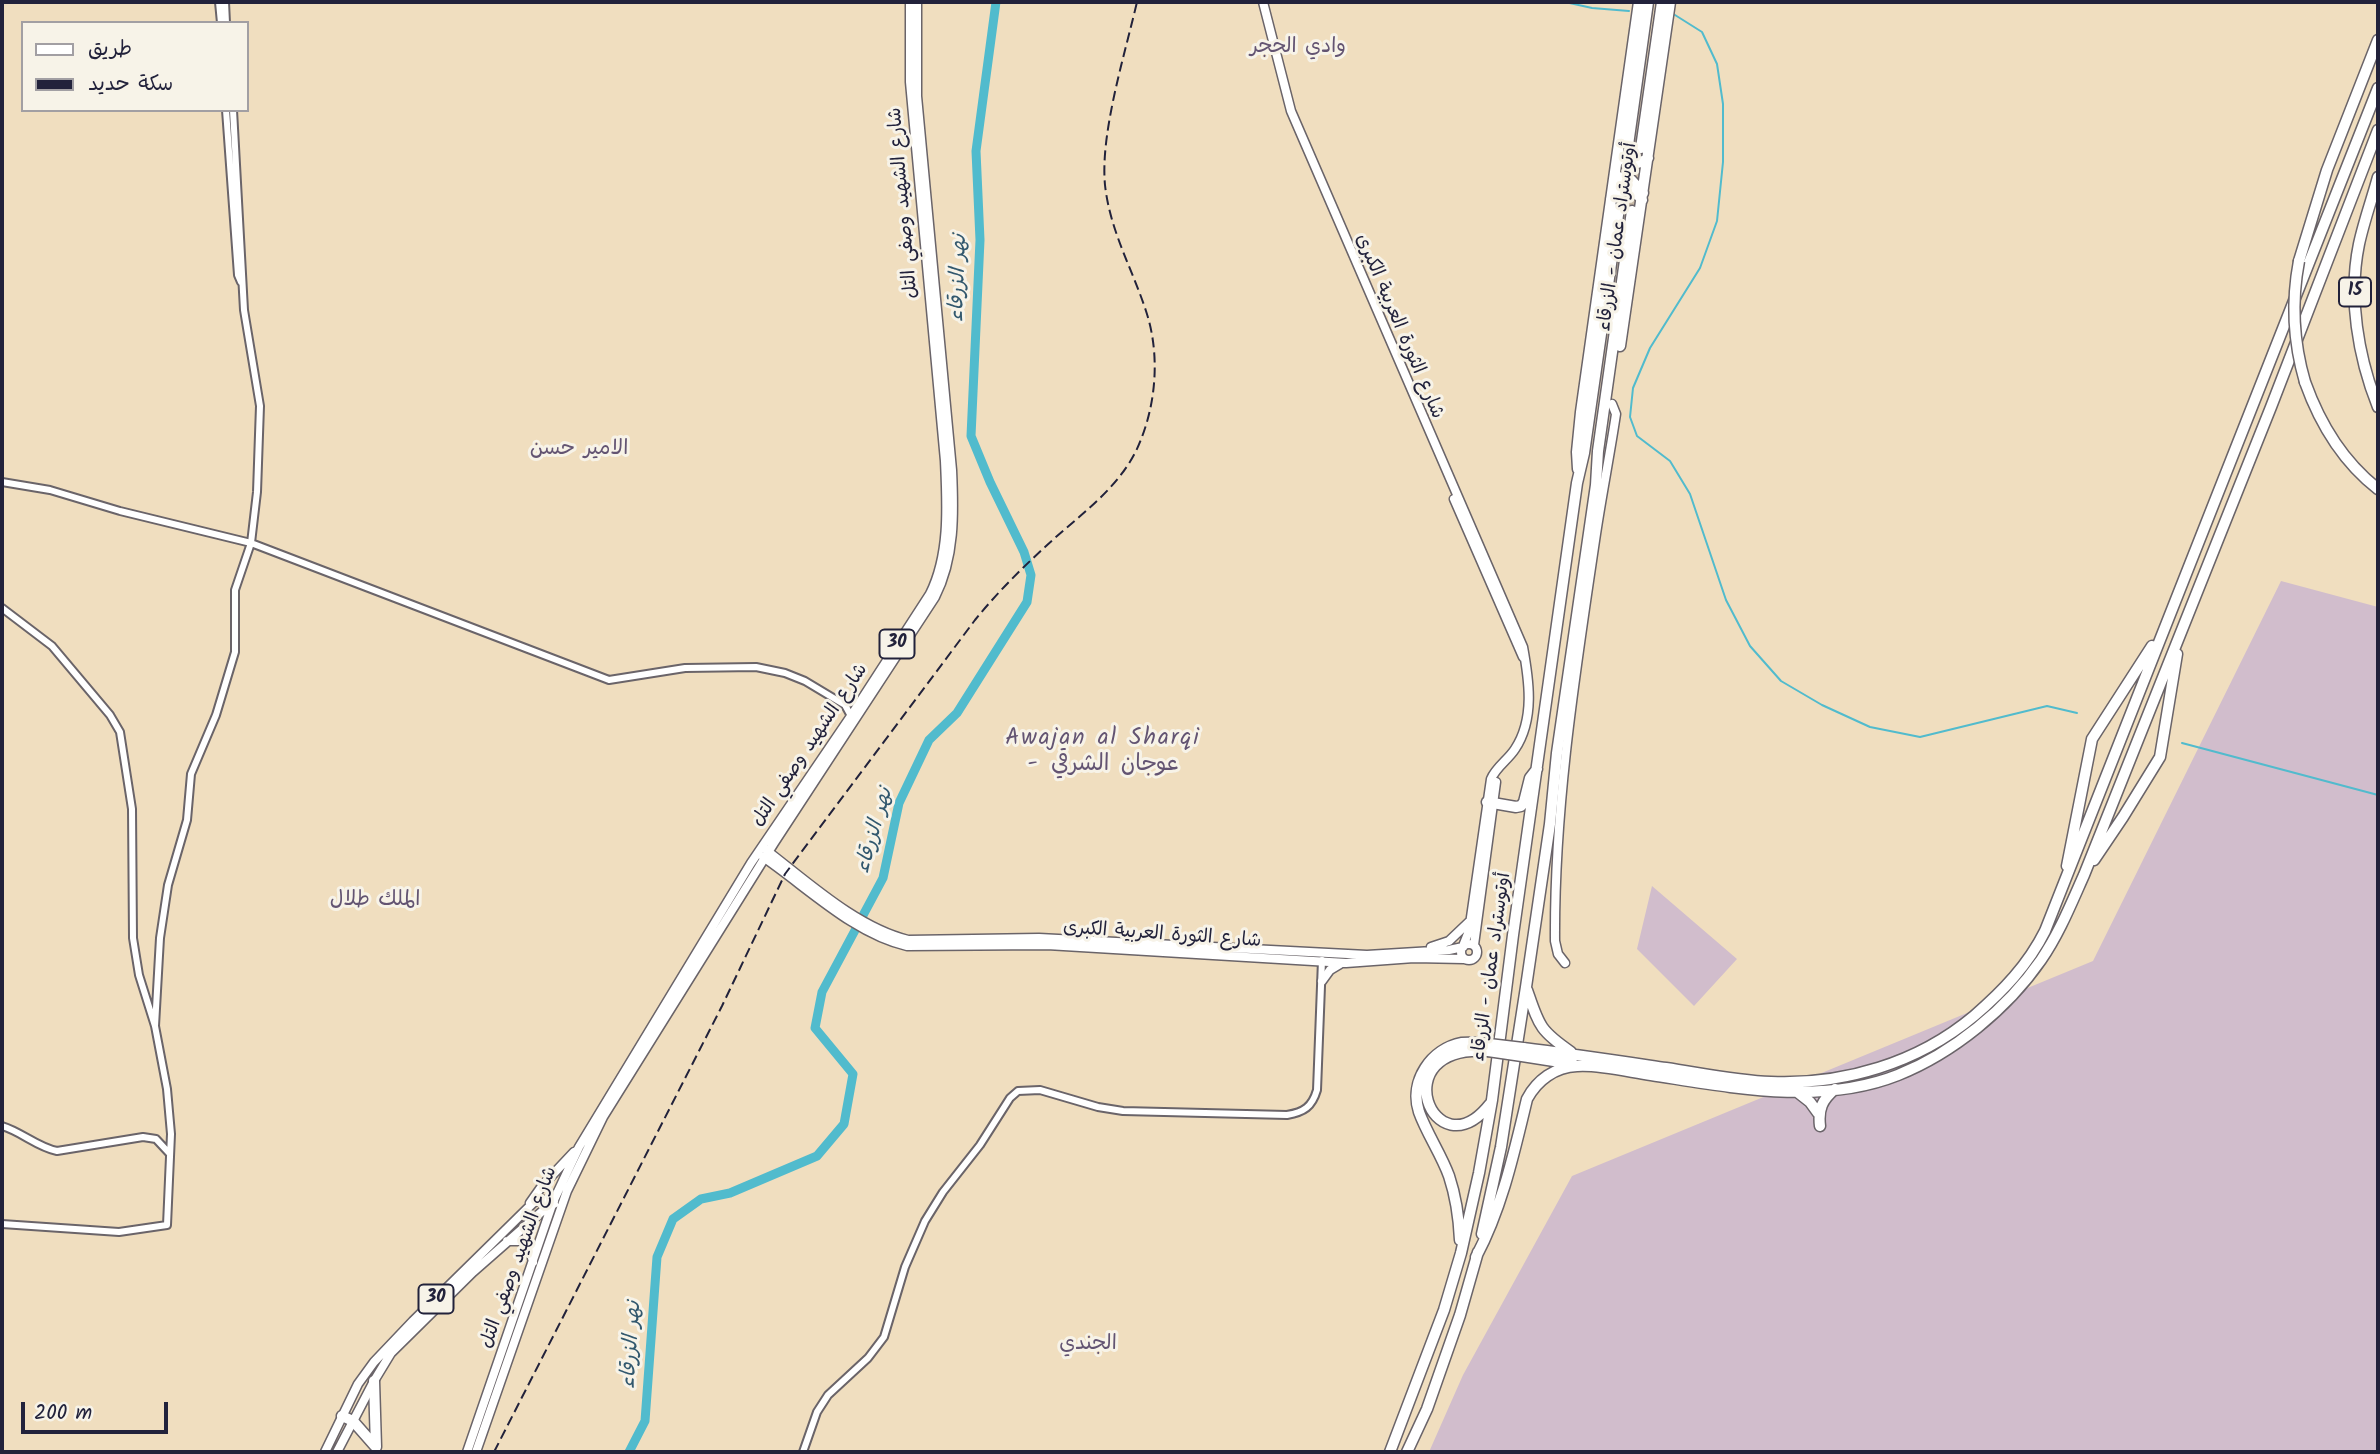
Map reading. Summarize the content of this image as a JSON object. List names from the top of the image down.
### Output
{
  "streets": {
    "highway": ["أوتوستراد عمان - الزرقاء", "15"],
    "main road": ["شارع الشهيد وصفي التل", "شارع الثورة العربية الكبرى", "30"]
  },
  "crossings": [
    ["شارع الشهيد وصفي التل", "30"]
  ],
  "districts": [
    "وادي الحجر",
    "الامير حسن",
    "Awajan al Sharqi - عوجان الشرقي",
    "الملك طلال",
    "الجندي"
  ],
  "water": ["نهر الزرقاء"],
  "legend": ["طريق", "سكة حديد"],
  "scale_bar": "200 m"
}
